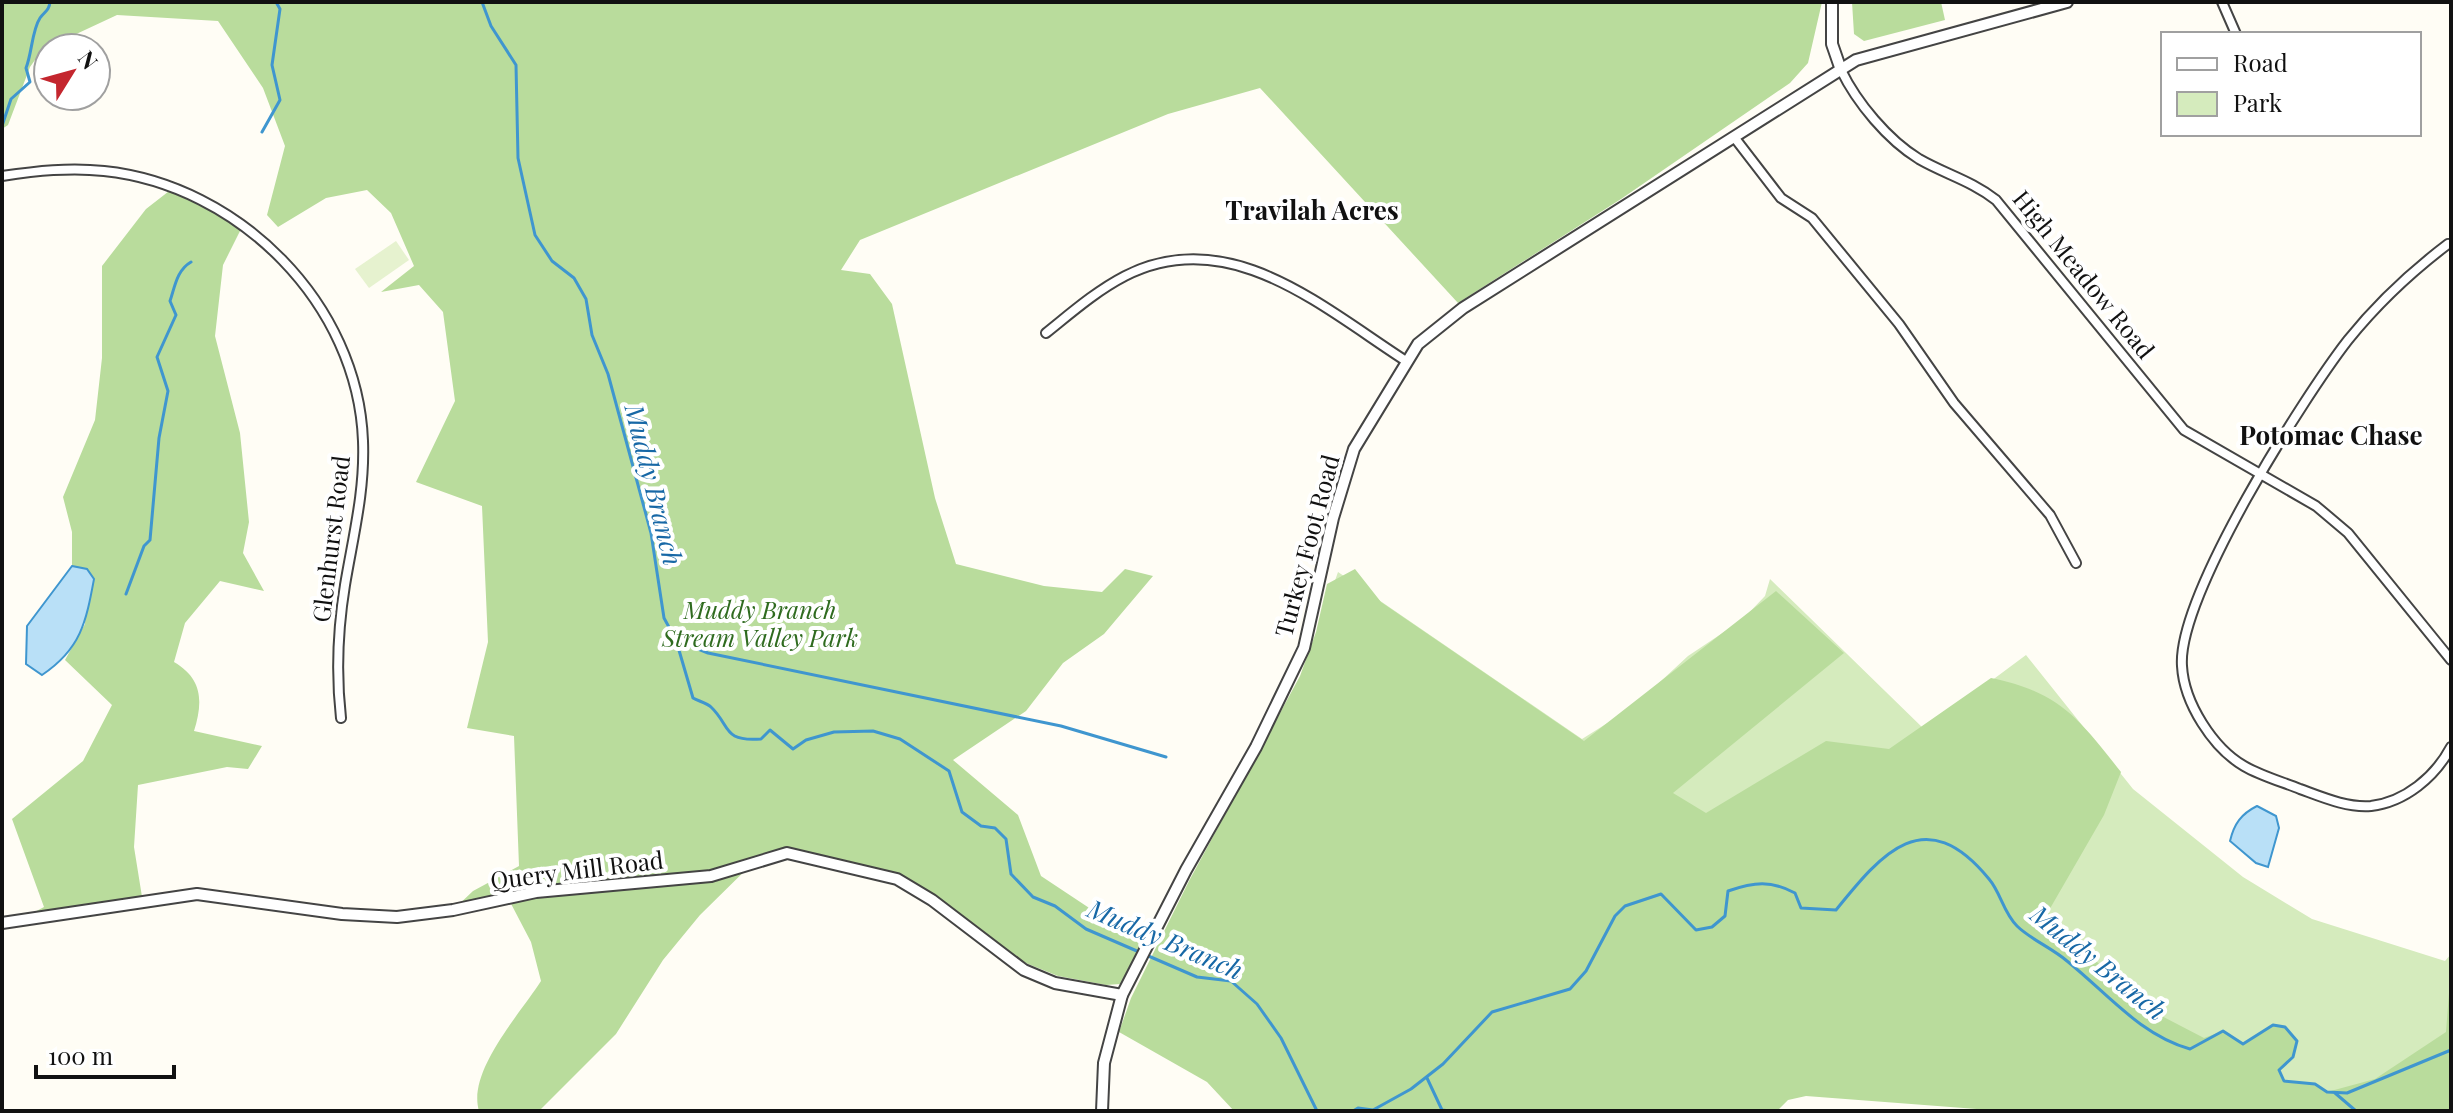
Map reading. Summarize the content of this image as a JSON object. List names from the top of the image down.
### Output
{
  "streets": {
    "street": [
      "High Meadow Road",
      "Glenhurst Road",
      "Turkey Foot Road",
      "Query Mill Road"
    ]
  },
  "crossings": [
    ["High Meadow Road", "Turkey Foot Road"],
    ["Turkey Foot Road", "Query Mill Road"]
  ],
  "districts": ["Travilah Acres", "Potomac Chase"],
  "water": ["Muddy Branch"],
  "parks": ["Muddy Branch Stream Valley Park"],
  "legend": ["Road", "Park"],
  "scale_bar": "100 m",
  "north": "top right"
}
